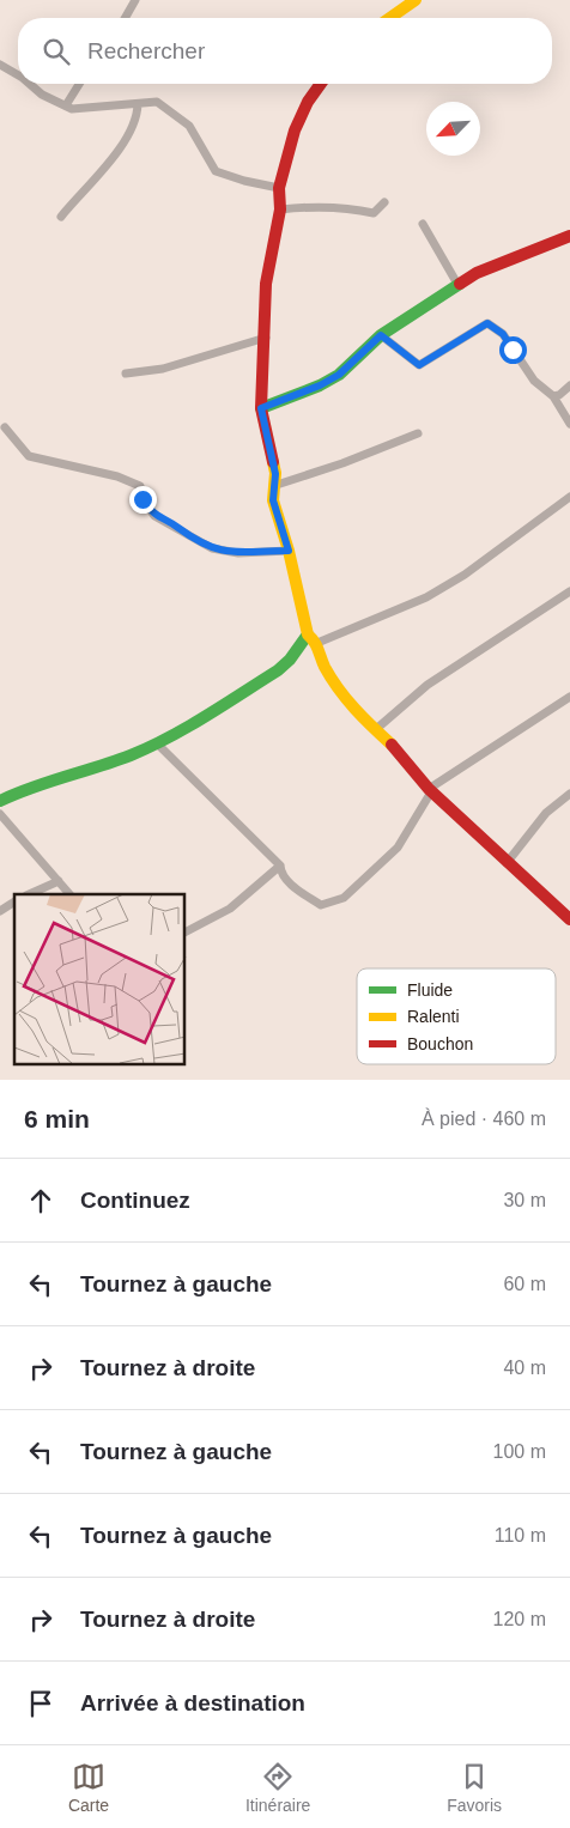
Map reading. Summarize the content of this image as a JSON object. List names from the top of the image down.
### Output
{
  "legend": ["Fluide", "Ralenti", "Bouchon"],
  "north": "bottom left",
  "page": {
    "search": "Rechercher",
    "heading": ["6 min", "À pied · 460 m"],
    "list": [
      ["Continuez", "30 m"],
      ["Tournez à gauche", "60 m"],
      ["Tournez à droite", "40 m"],
      ["Tournez à gauche", "100 m"],
      ["Tournez à gauche", "110 m"],
      ["Tournez à droite", "120 m"],
      "Arrivée à destination"
    ],
    "nav": ["Carte", "Itinéraire", "Favoris"]
  }
}
